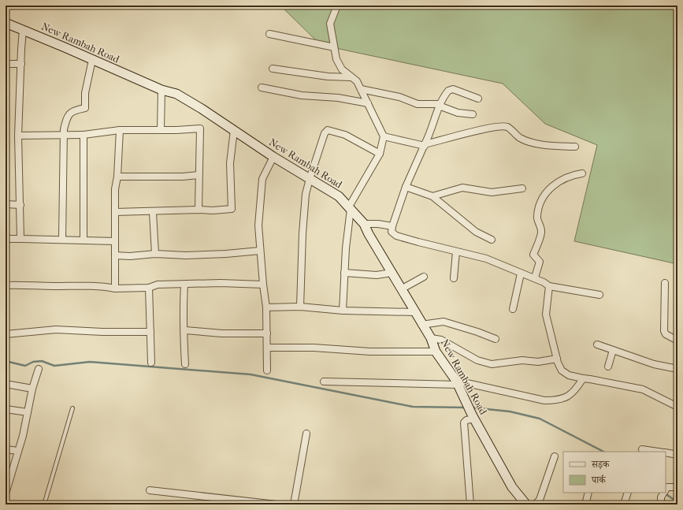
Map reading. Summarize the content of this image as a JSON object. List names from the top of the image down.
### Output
{
  "streets": {
    "street": ["New Rambah Road"]
  },
  "legend": ["सड़क", "पार्क"]
}
